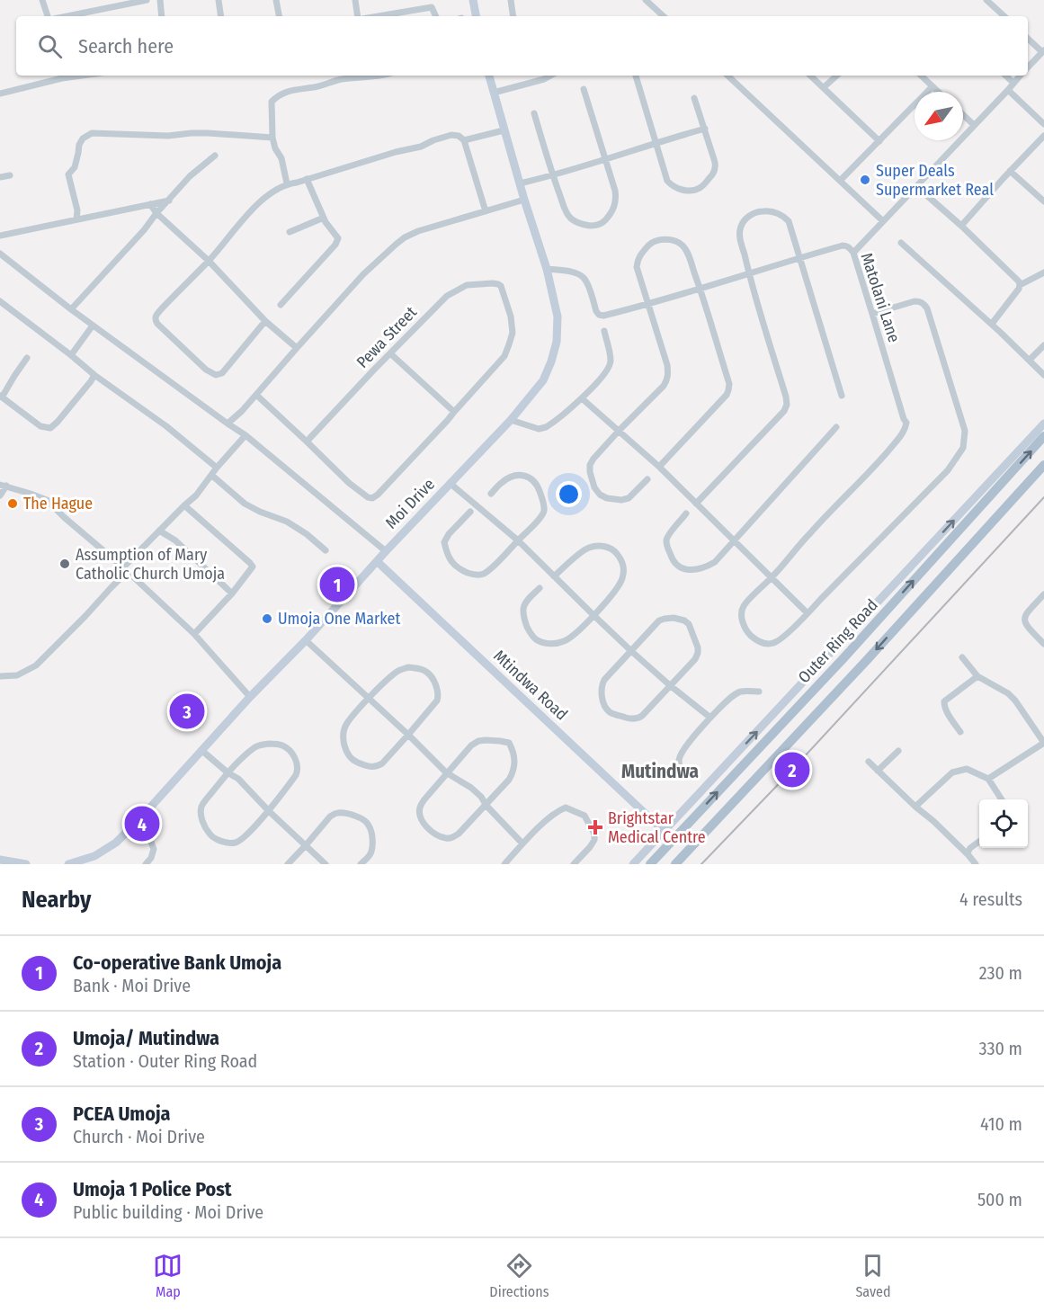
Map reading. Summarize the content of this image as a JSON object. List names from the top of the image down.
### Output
{
  "streets": {
    "main road": ["Outer Ring Road"],
    "street": [
      "Matolani Lane",
      "Pewa Street",
      "Moi Drive",
      "Mtindwa Road"
    ]
  },
  "crossings": [
    ["Matolani Lane", "Moi Drive"],
    ["Moi Drive", "Mtindwa Road"]
  ],
  "districts": ["Mutindwa"],
  "places": {
    "other": [
      "Super Deals Supermarket Real",
      "The Hague",
      "Assumption of Mary Catholic Church Umoja",
      "Umoja One Market"
    ],
    "health": ["Brightstar Medical Centre"]
  },
  "north": "bottom left",
  "page": {
    "search": "Search here",
    "pins": [
      "1",
      "3",
      "2",
      "4"
    ],
    "heading": ["Nearby", "4 results"],
    "list": [
      {
        "mark": "1",
        "name": "Co-operative Bank Umoja",
        "note": "Bank · Moi Drive",
        "value": "230 m"
      },
      {
        "mark": "2",
        "name": "Umoja/ Mutindwa",
        "note": "Station · Outer Ring Road",
        "value": "330 m"
      },
      {
        "mark": "3",
        "name": "PCEA Umoja",
        "note": "Church · Moi Drive",
        "value": "410 m"
      },
      {
        "mark": "4",
        "name": "Umoja 1 Police Post",
        "note": "Public building · Moi Drive",
        "value": "500 m"
      }
    ],
    "nav": ["Map", "Directions", "Saved"]
  }
}
